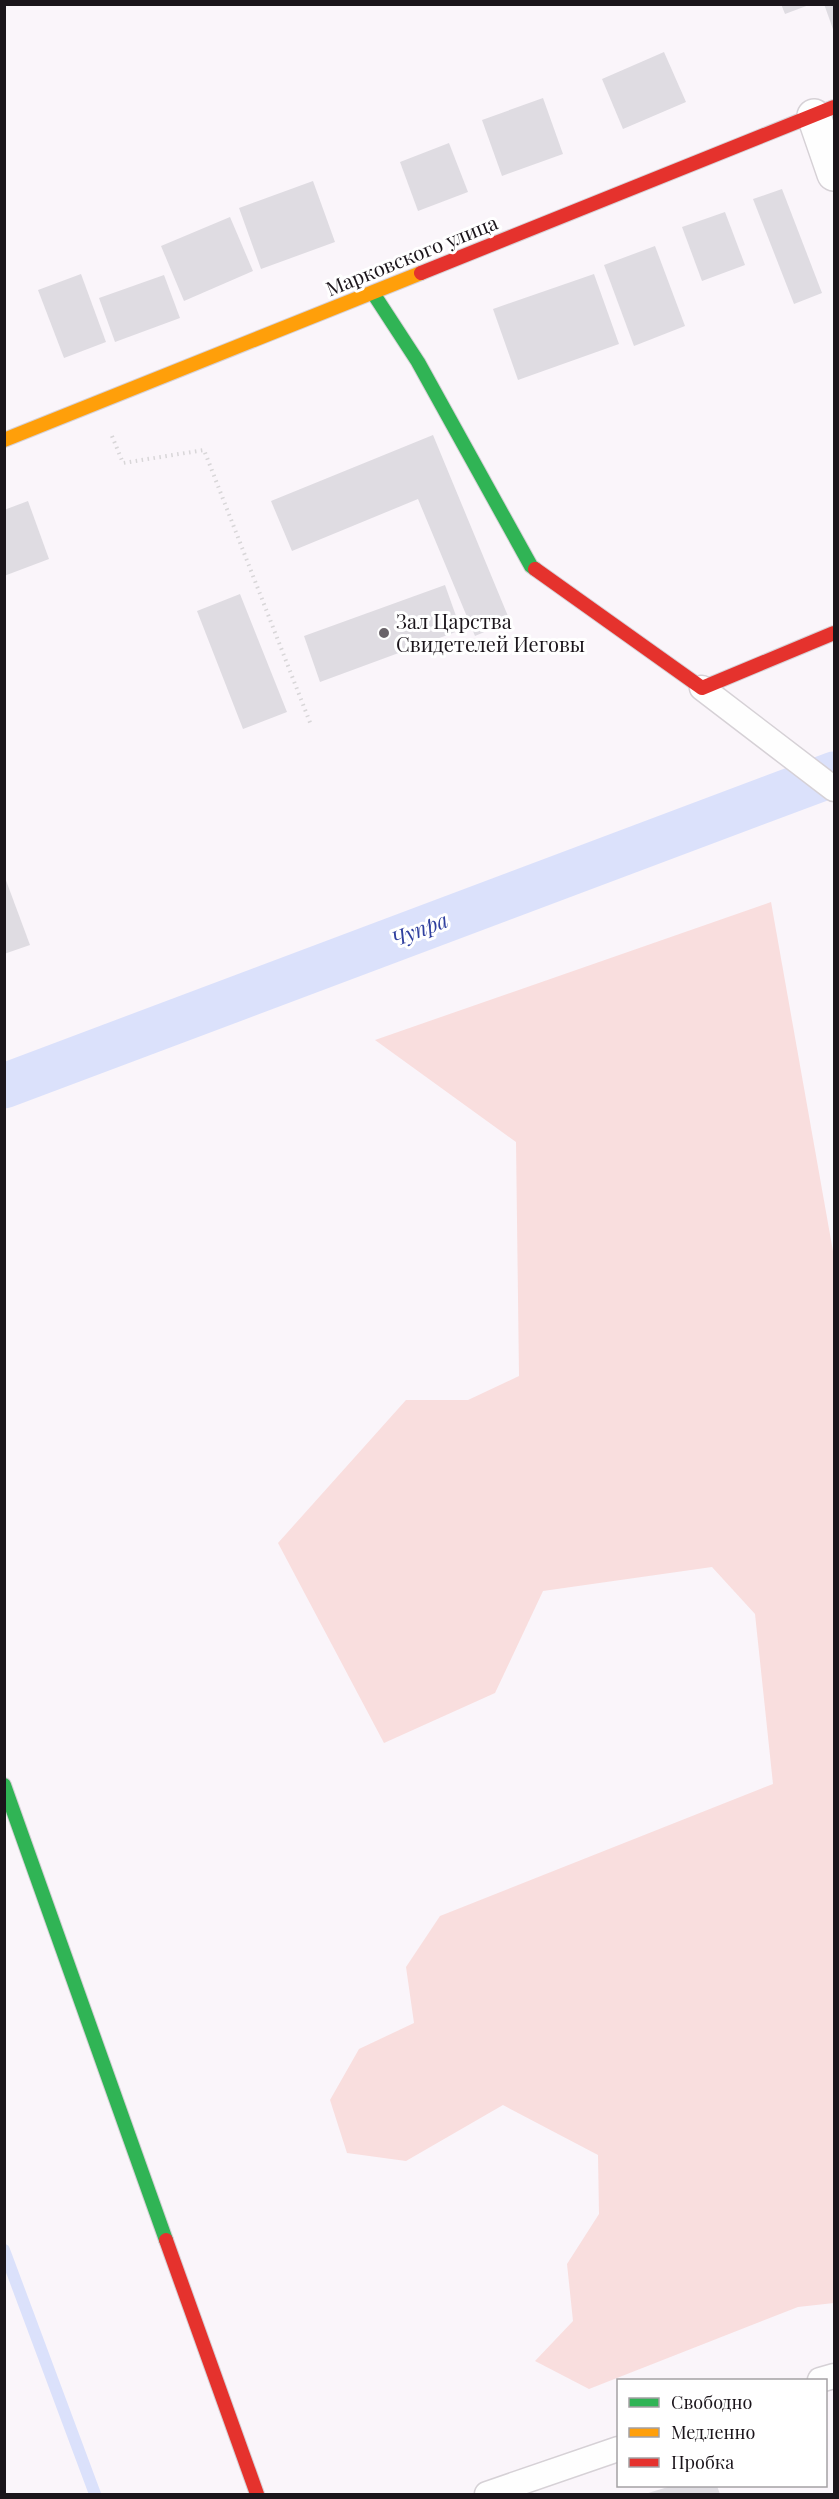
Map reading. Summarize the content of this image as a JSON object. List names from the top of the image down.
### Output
{
  "streets": {
    "street": ["Марковского улица"]
  },
  "water": ["Чупра"],
  "places": ["Зал Царства Свидетелей Иеговы"],
  "legend": ["Свободно", "Медленно", "Пробка"]
}
